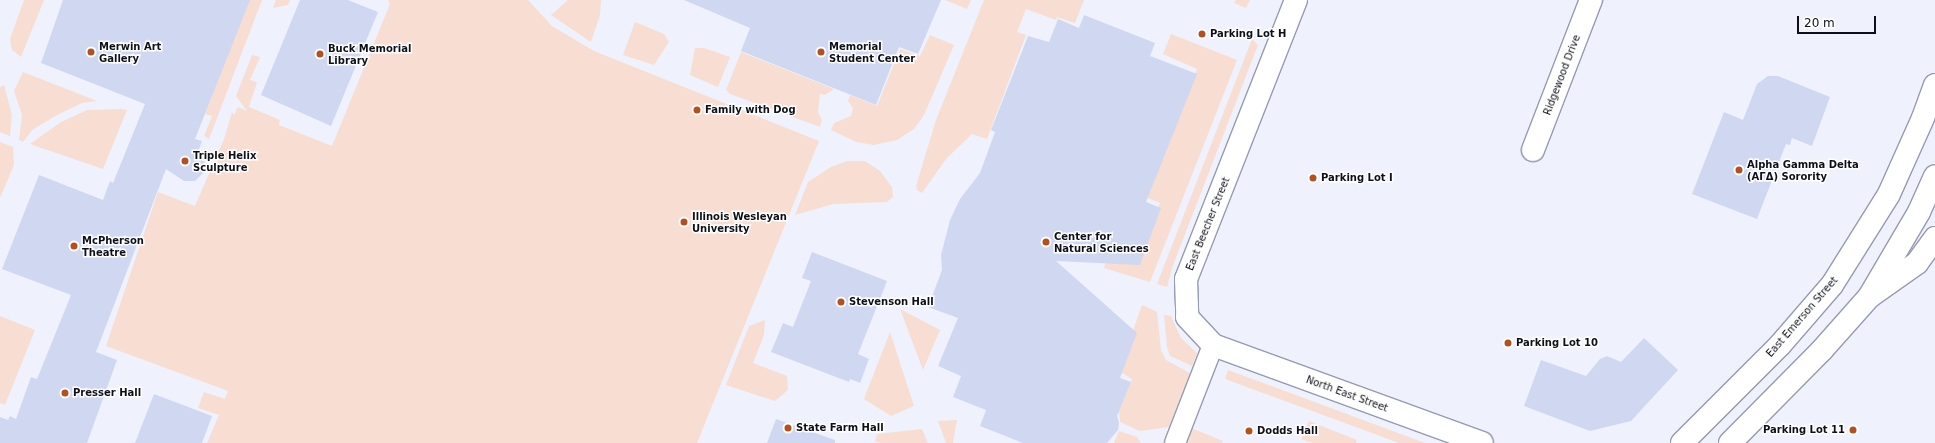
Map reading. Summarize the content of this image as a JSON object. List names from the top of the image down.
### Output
{
  "streets": {
    "main road": [
      "Ridgewood Drive",
      "East Beecher Street",
      "East Emerson Street",
      "North East Street"
    ]
  },
  "crossings": [
    ["East Beecher Street", "North East Street"]
  ],
  "places": [
    "Parking Lot H",
    "Merwin Art Gallery",
    "Memorial Student Center",
    "Buck Memorial Library",
    "Family with Dog",
    "Triple Helix Sculpture",
    "Alpha Gamma Delta (ΑΓΔ) Sorority",
    "Parking Lot I",
    "Illinois Wesleyan University",
    "Center for Natural Sciences",
    "McPherson Theatre",
    "Stevenson Hall",
    "Parking Lot 10",
    "Presser Hall",
    "State Farm Hall",
    "Parking Lot 11",
    "Dodds Hall"
  ],
  "scale_bar": "20 m"
}
